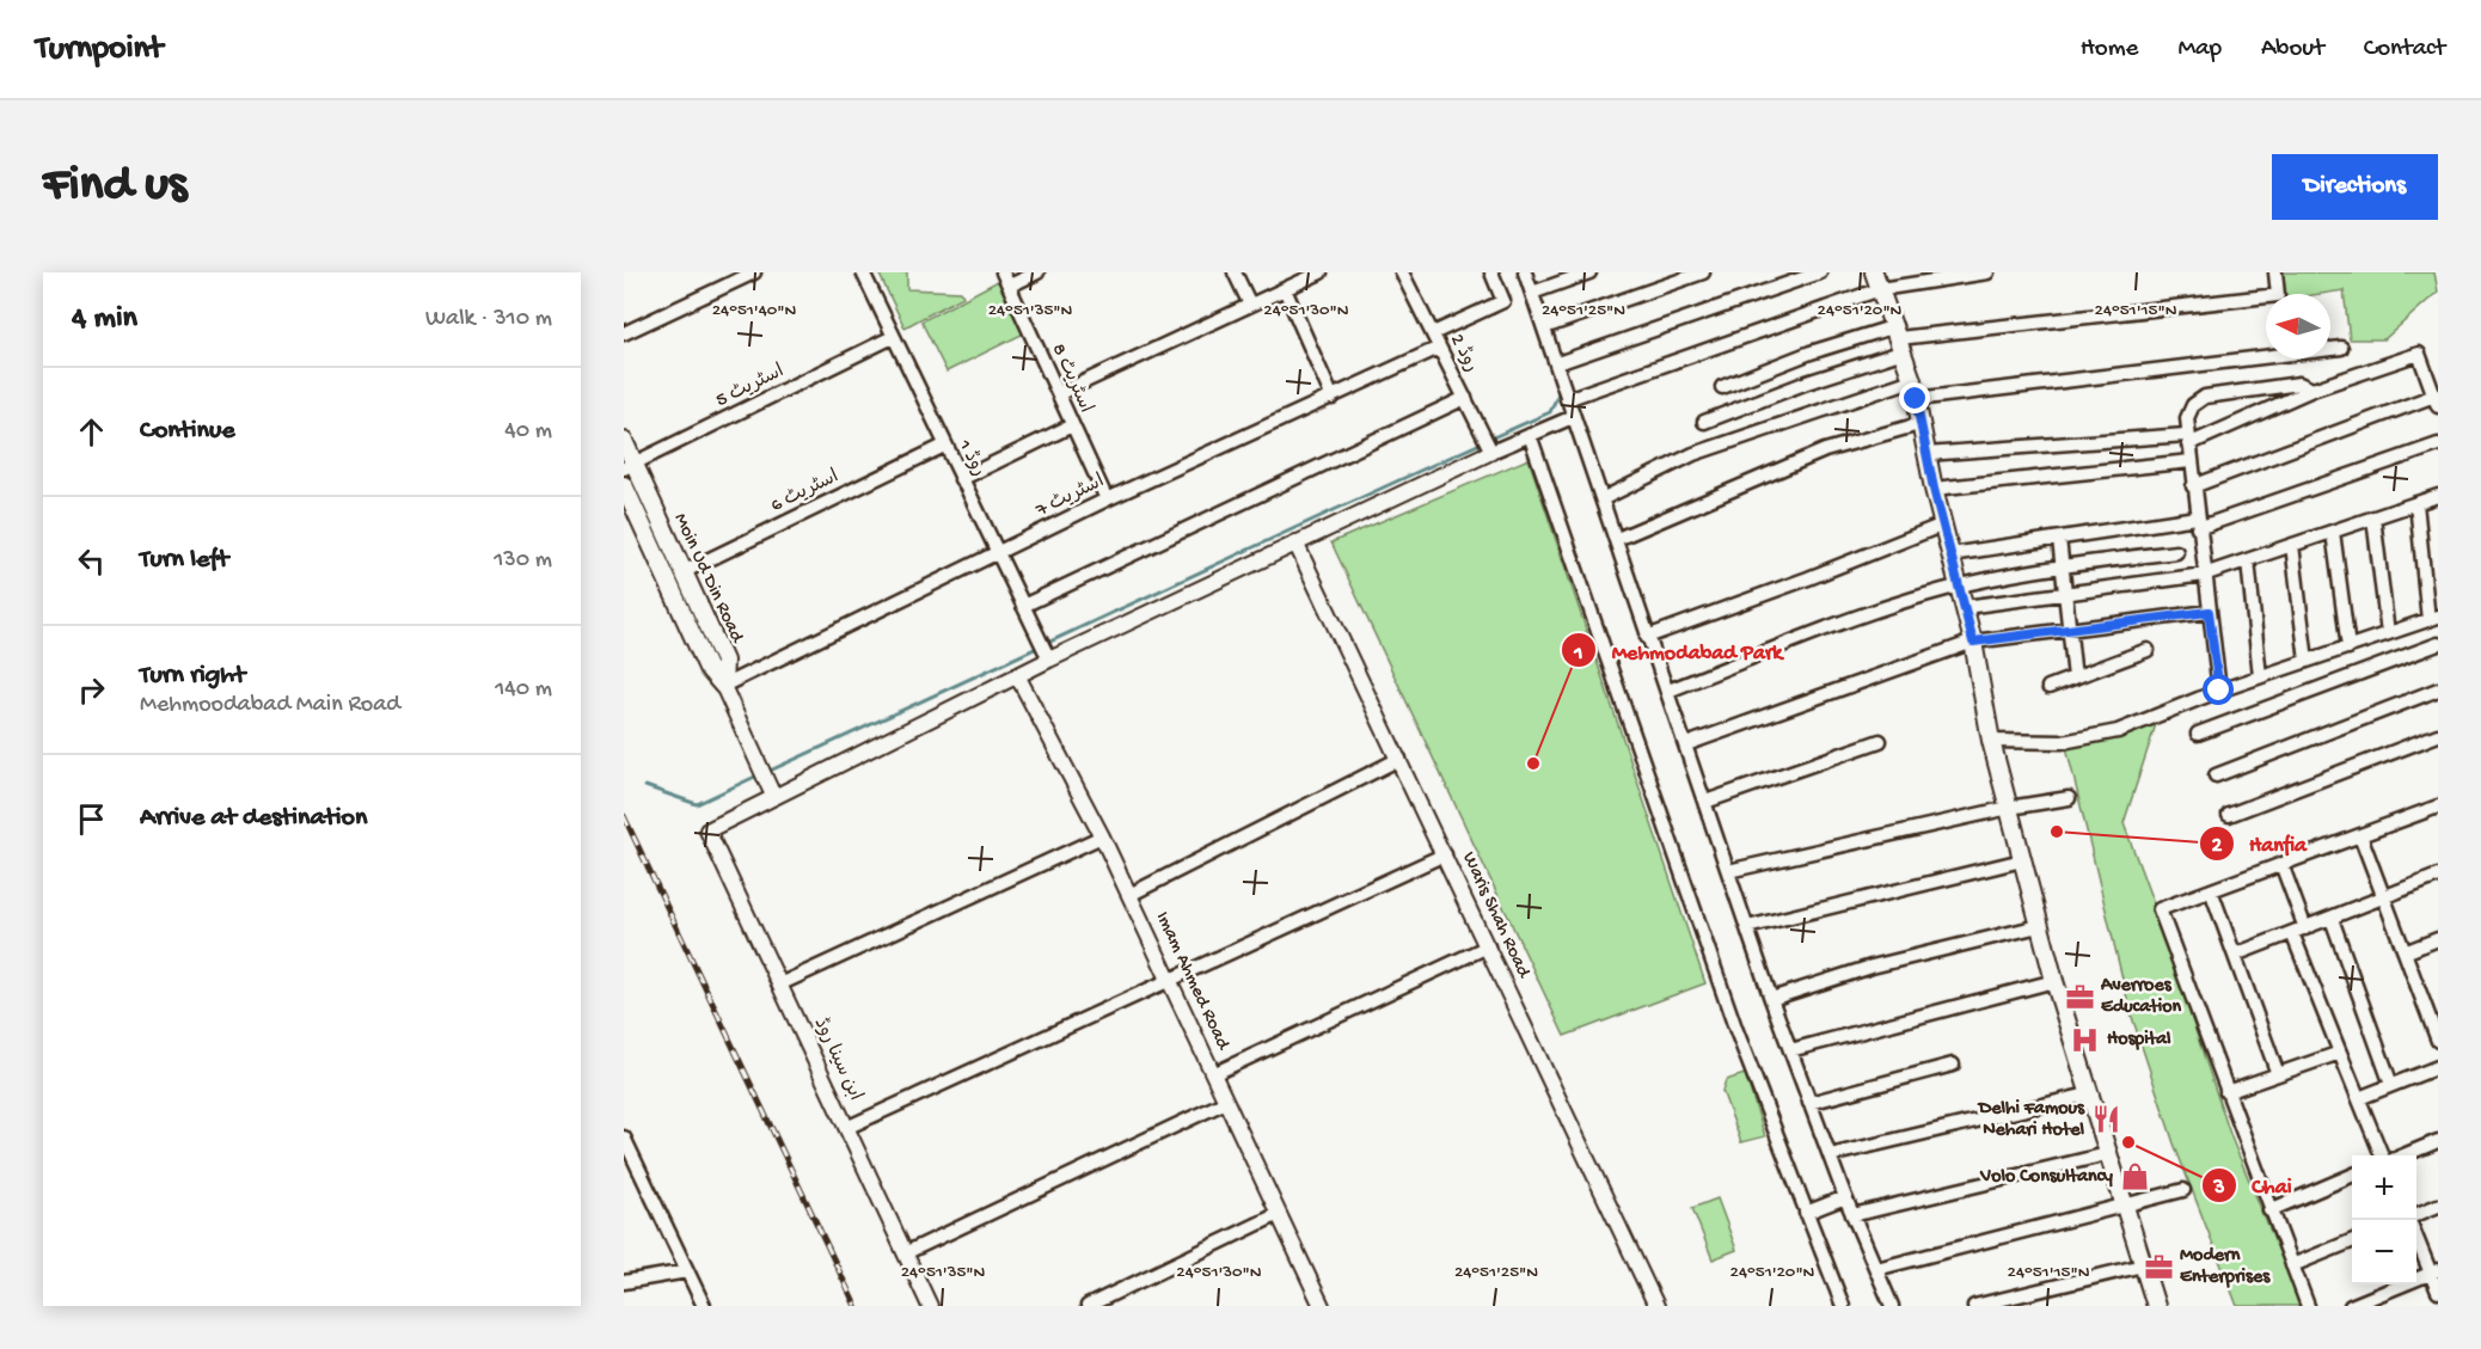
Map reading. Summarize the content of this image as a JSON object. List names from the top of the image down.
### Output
{
  "streets": {
    "main road": ["Moin Ud Din Road"],
    "street": [
      "روڈ 2",
      "اسٹریٹ 8",
      "اسٹریٹ 5",
      "روڈ 1",
      "اسٹریٹ 6",
      "اسٹریٹ 7",
      "Waris Shah Road",
      "Imam Ahmed Road",
      "ابن سینا روڈ"
    ]
  },
  "crossings": [
    ["روڈ 2", "اسٹریٹ 7"],
    ["اسٹریٹ 8", "اسٹریٹ 7"],
    ["اسٹریٹ 5", "روڈ 1"],
    ["اسٹریٹ 5", "Moin Ud Din Road"],
    ["روڈ 1", "اسٹریٹ 6"],
    ["روڈ 1", "اسٹریٹ 7"],
    ["اسٹریٹ 6", "Moin Ud Din Road"],
    ["اسٹریٹ 7", "Moin Ud Din Road"]
  ],
  "places": {
    "other": ["Mehmodabad Park", "Hanfia", "Chai"],
    "office": ["Averroes Education", "Modern Enterprises"],
    "hospital": ["Hospital"],
    "restaurant": ["Delhi Famous Nehari Hotel"],
    "shop": ["Volo Consultancy"]
  },
  "north": "left",
  "page": {
    "header": "Turnpoint",
    "nav": [
      "Home",
      "Map",
      "About",
      "Contact"
    ],
    "buttons": "Directions",
    "title": "Find us",
    "heading": ["4 min", "Walk · 310 m"],
    "list": [
      ["Continue", "40 m"],
      ["Turn left", "130 m"],
      ["Turn right", "Mehmoodabad Main Road", "140 m"],
      "Arrive at destination"
    ],
    "map_buttons": ["+", "−"]
  },
  "coordinates": [
    "24°51'40\"N",
    "24°51'35\"N",
    "24°51'30\"N",
    "24°51'25\"N",
    "24°51'20\"N",
    "24°51'15\"N"
  ]
}
